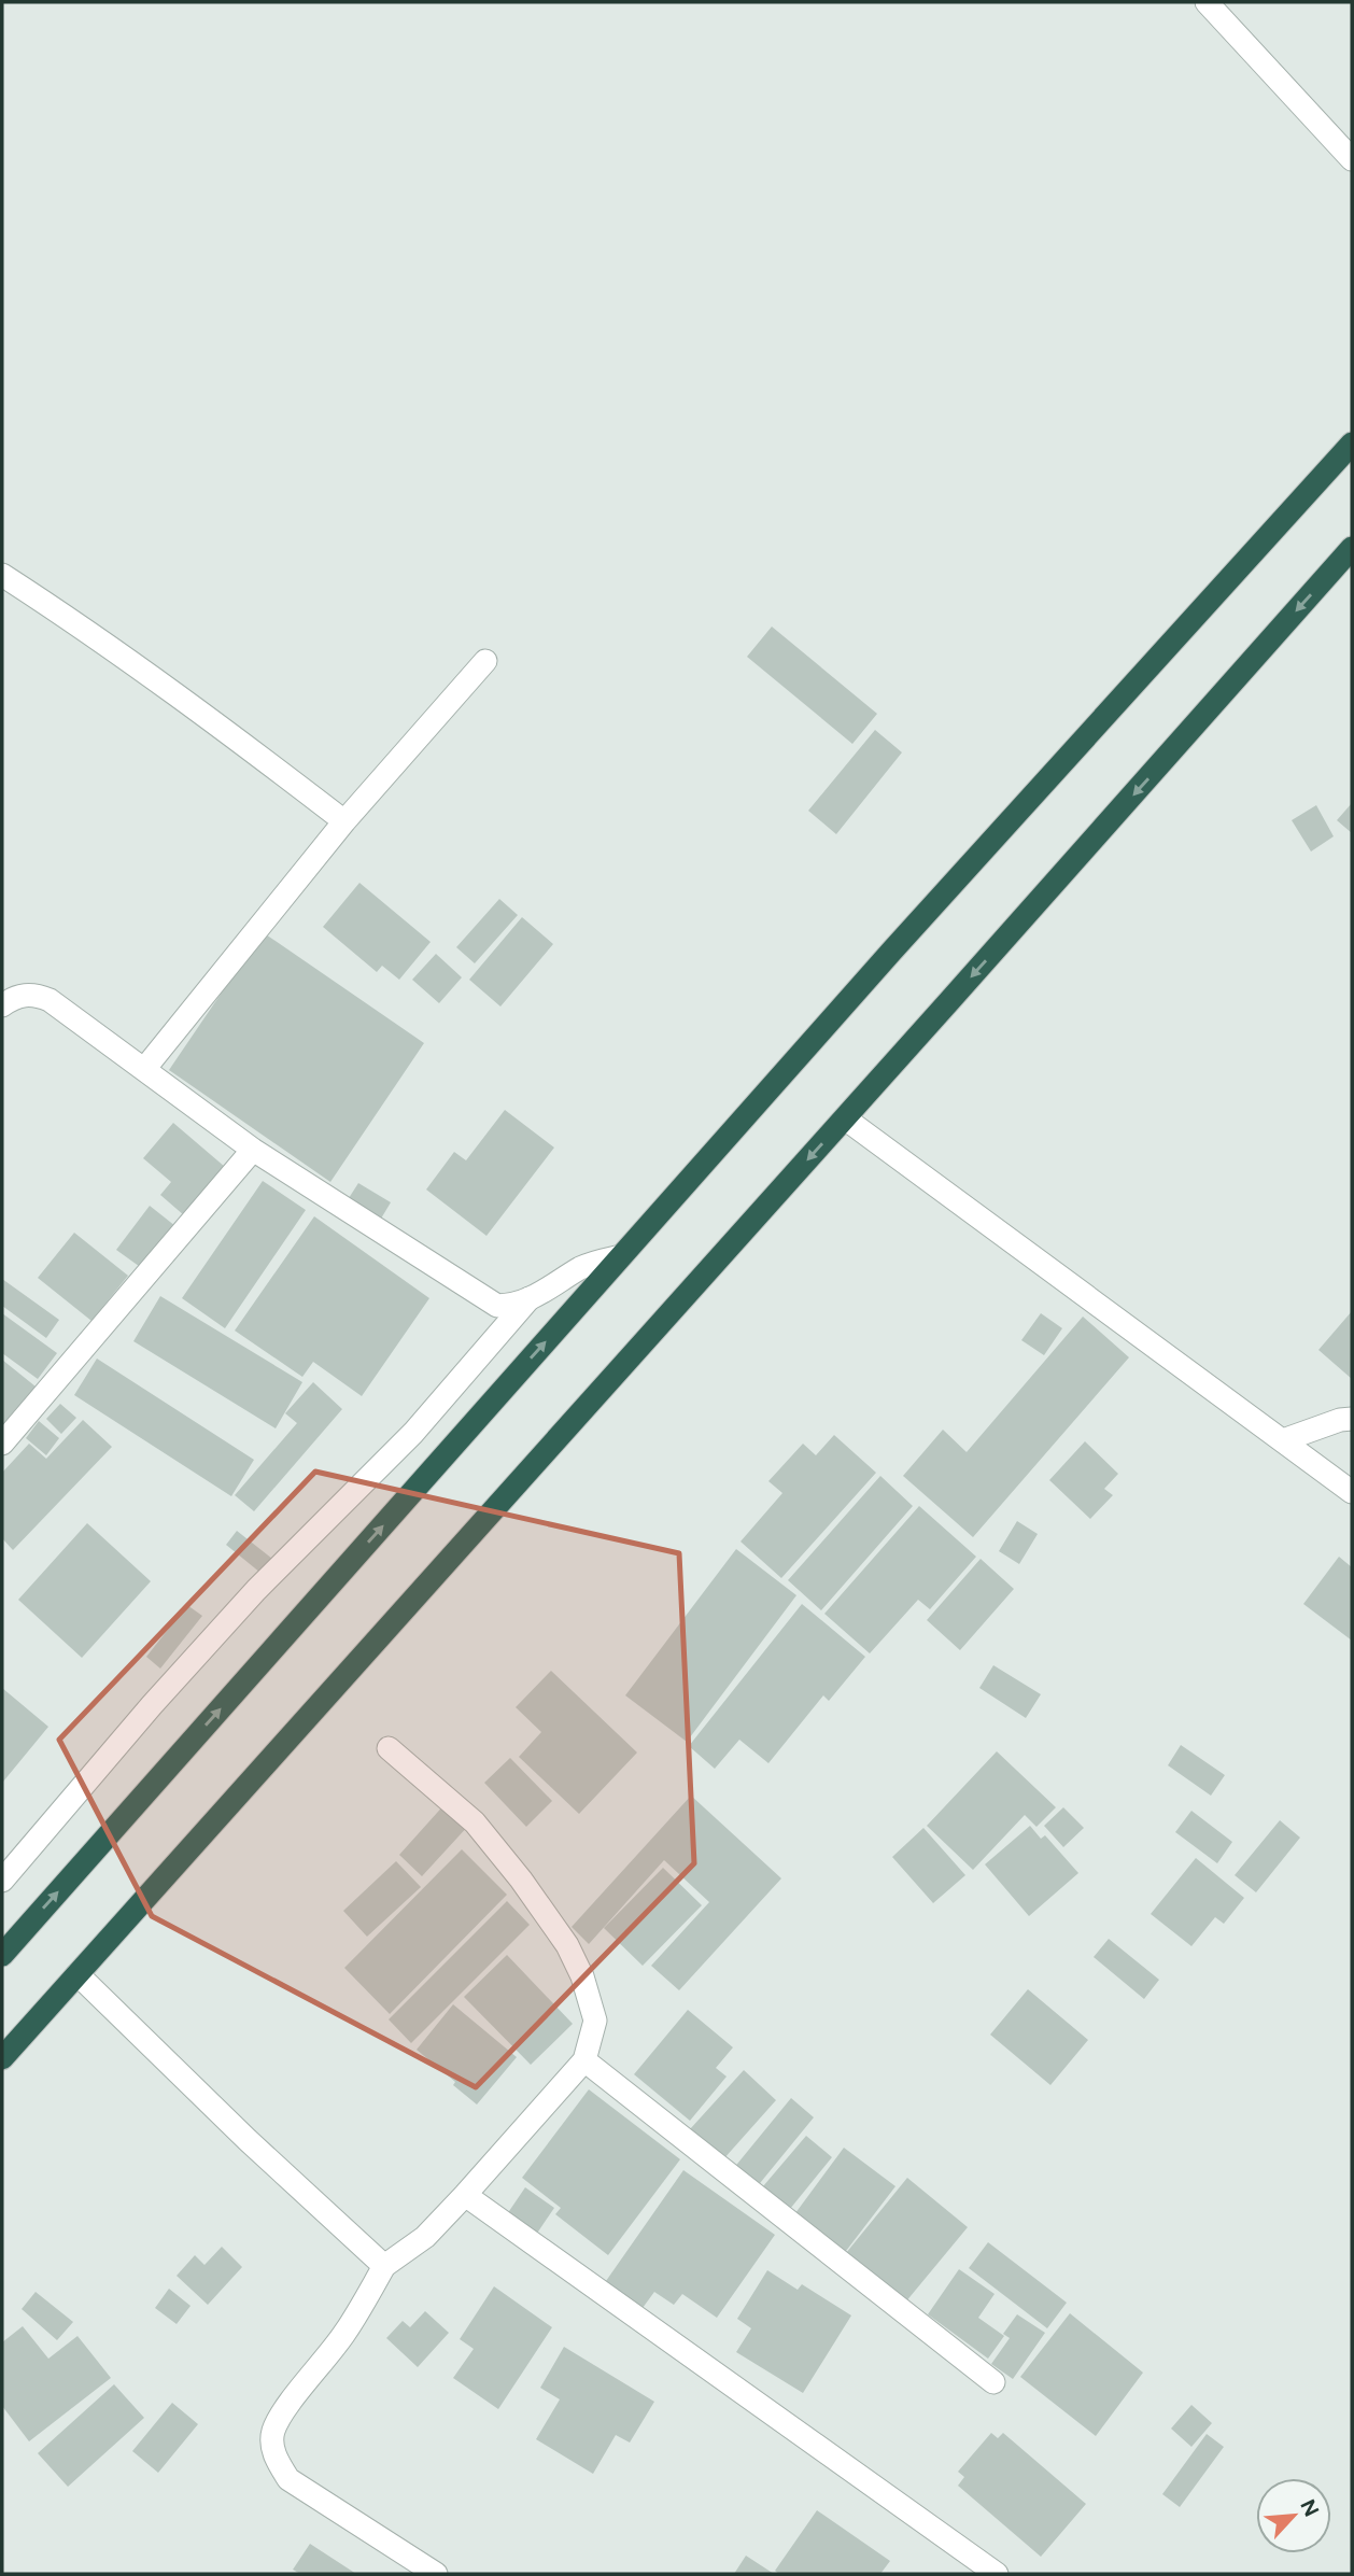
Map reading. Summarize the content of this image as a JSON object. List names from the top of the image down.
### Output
{
  "north": "top right"
}
